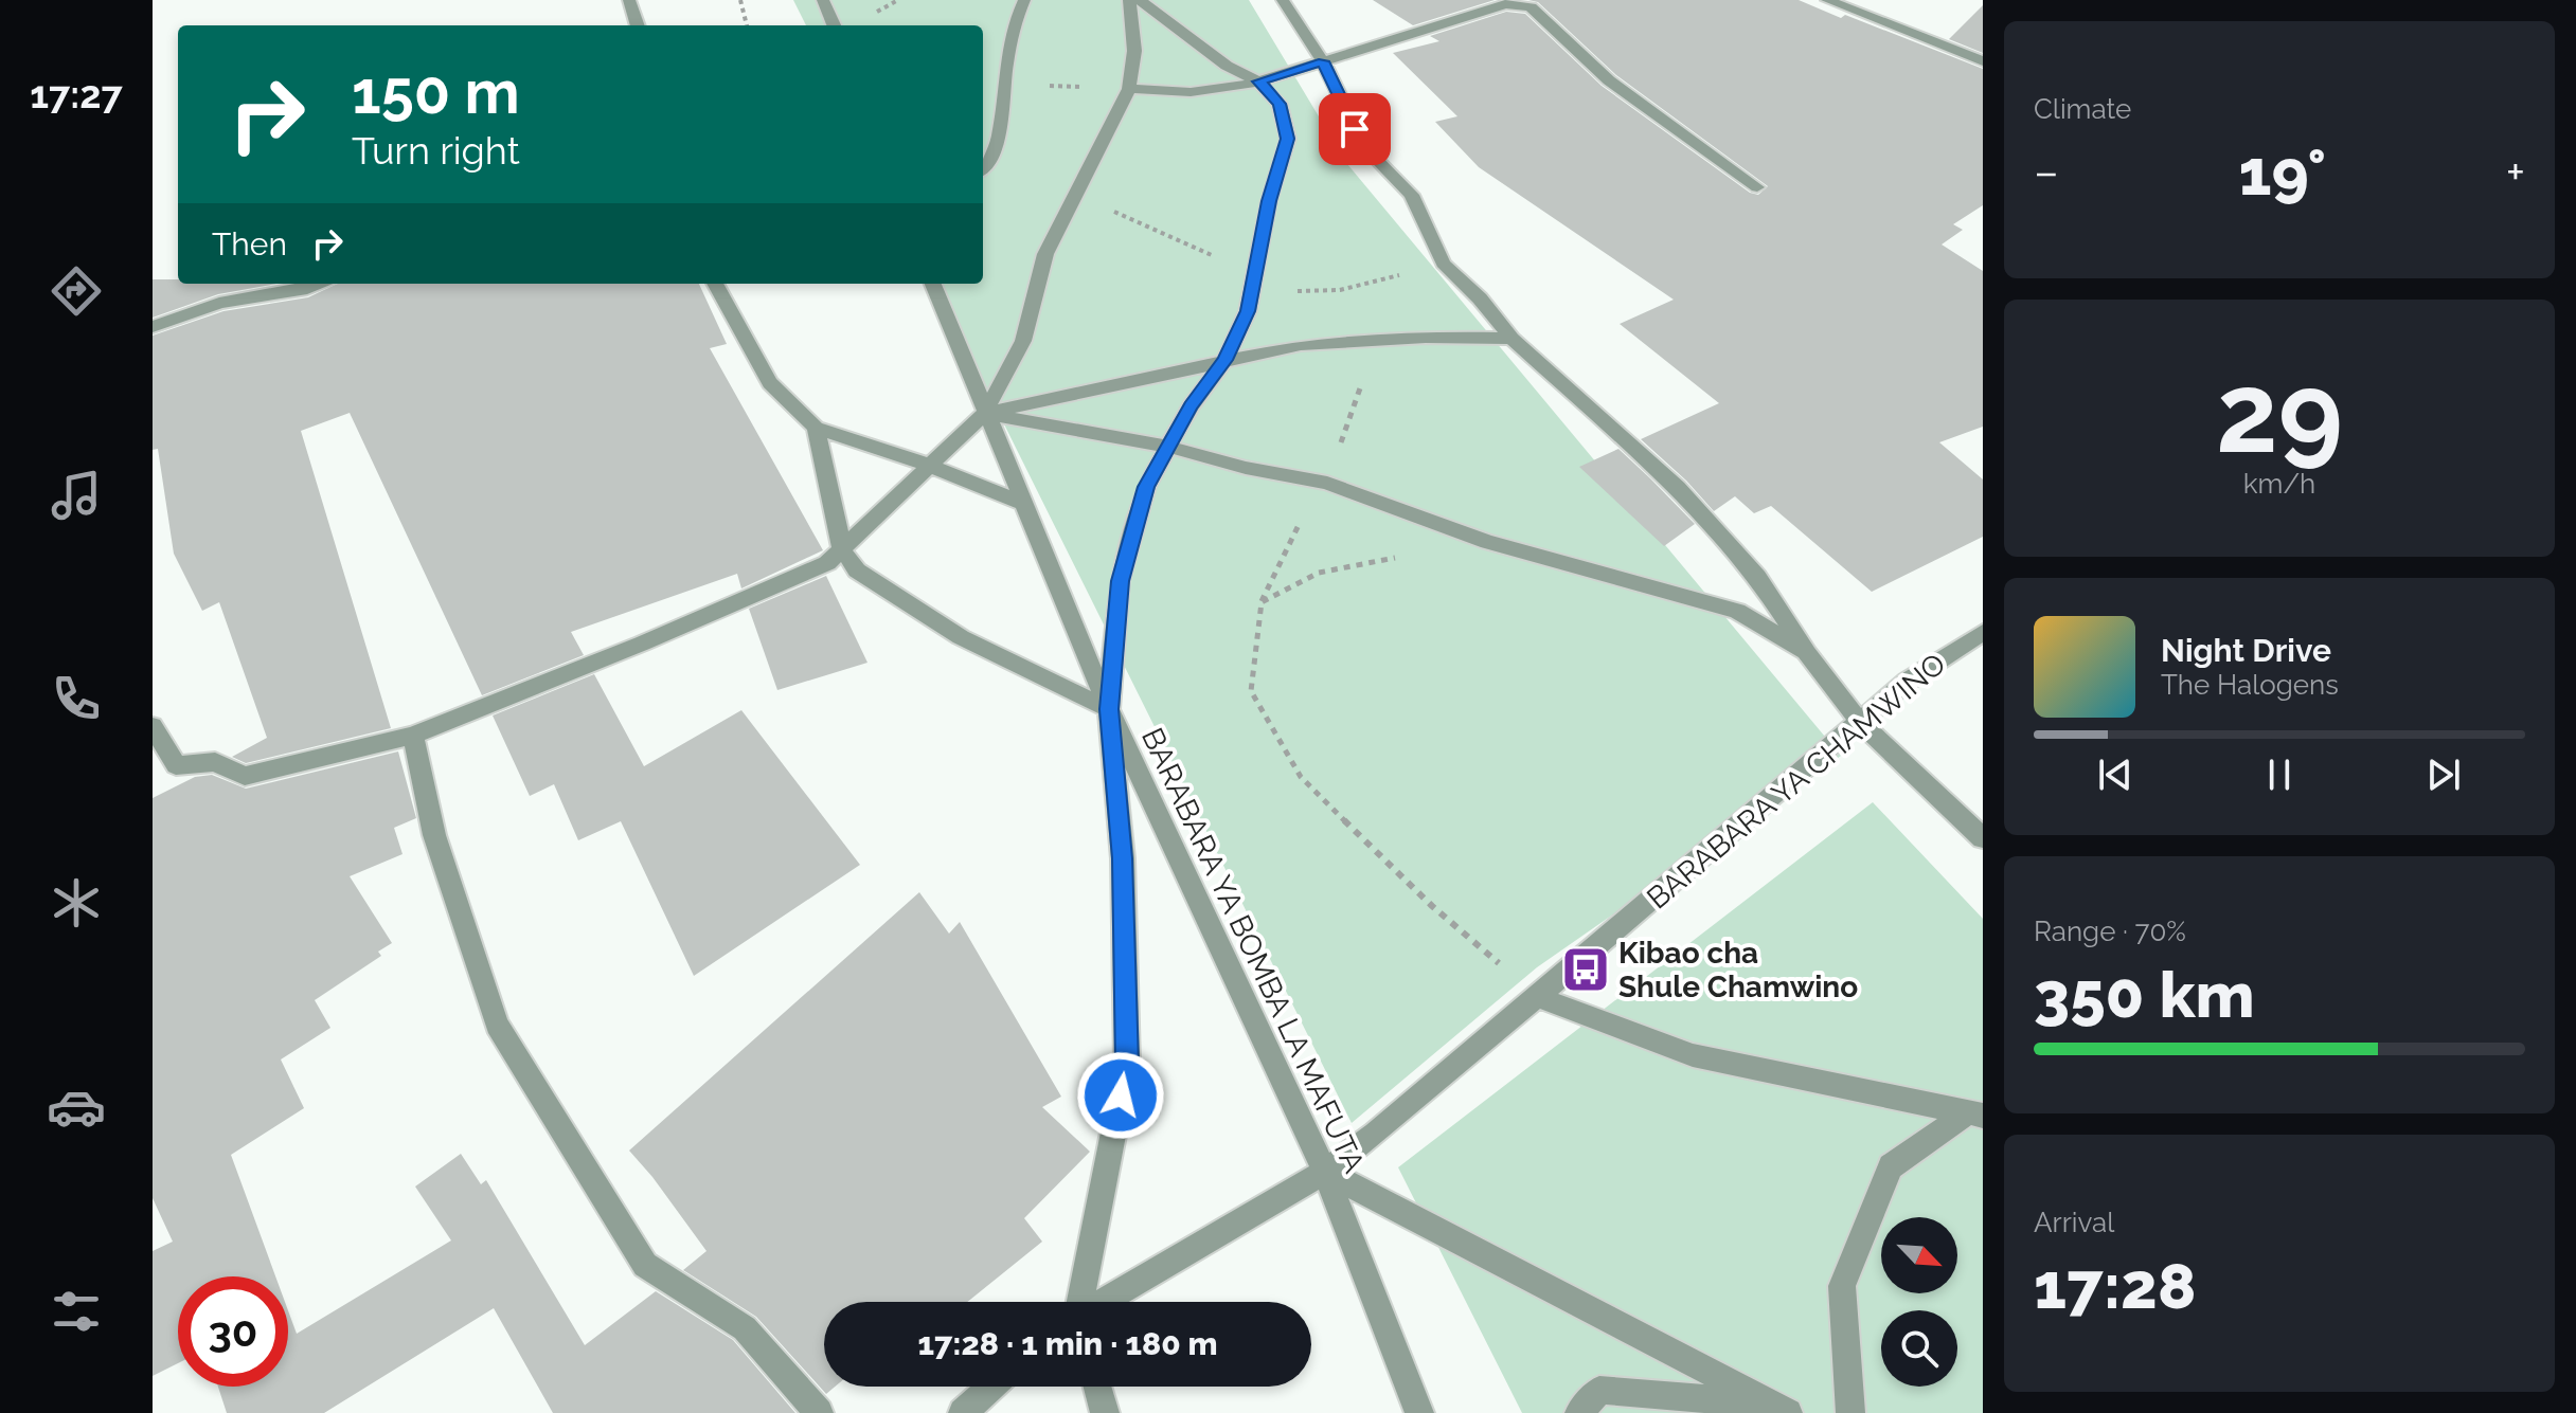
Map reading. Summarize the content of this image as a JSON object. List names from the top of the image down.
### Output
{
  "streets": {
    "street": ["BARABARA YA CHAMWINO", "BARABARA YA BOMBA LA MAFUTA"]
  },
  "crossings": [
    ["BARABARA YA CHAMWINO", "BARABARA YA BOMBA LA MAFUTA"]
  ],
  "places": {
    "bus stop": ["Kibao cha Shule Chamwino"]
  },
  "north": "bottom right",
  "page": {
    "tabs": "17:27",
    "tile": [
      "Climate",
      ["29", "km/h"],
      ["Range · 70%", "350 km"],
      ["Arrival", "17:28"]
    ],
    "turn": ["150 m", "Turn right"],
    "heat": ["−", "19°", "+"],
    "then": "Then",
    "song": ["Night Drive", "The Halogens"],
    "limit": "30",
    "trip": "17:28 · 1 min · 180 m"
  }
}
